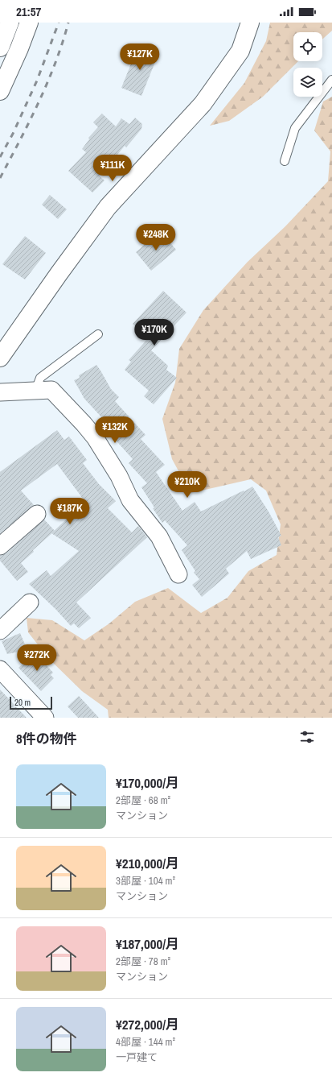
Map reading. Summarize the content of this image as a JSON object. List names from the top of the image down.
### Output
{
  "scale_bar": "20 m",
  "page": {
    "status": "21:57",
    "price": [
      "¥127K",
      "¥111K",
      "¥248K",
      "¥170K",
      "¥132K",
      "¥210K",
      "¥187K",
      "¥272K"
    ],
    "scale": "20 m",
    "heading": "8件の物件",
    "list": [
      {
        "name": "¥170,000/月",
        "note": "2部屋 · 68 m² · マンション"
      },
      {
        "name": "¥210,000/月",
        "note": "3部屋 · 104 m² · マンション"
      },
      {
        "name": "¥187,000/月",
        "note": "2部屋 · 78 m² · マンション"
      },
      {
        "name": "¥272,000/月",
        "note": "4部屋 · 144 m² · 一戸建て"
      }
    ]
  }
}
